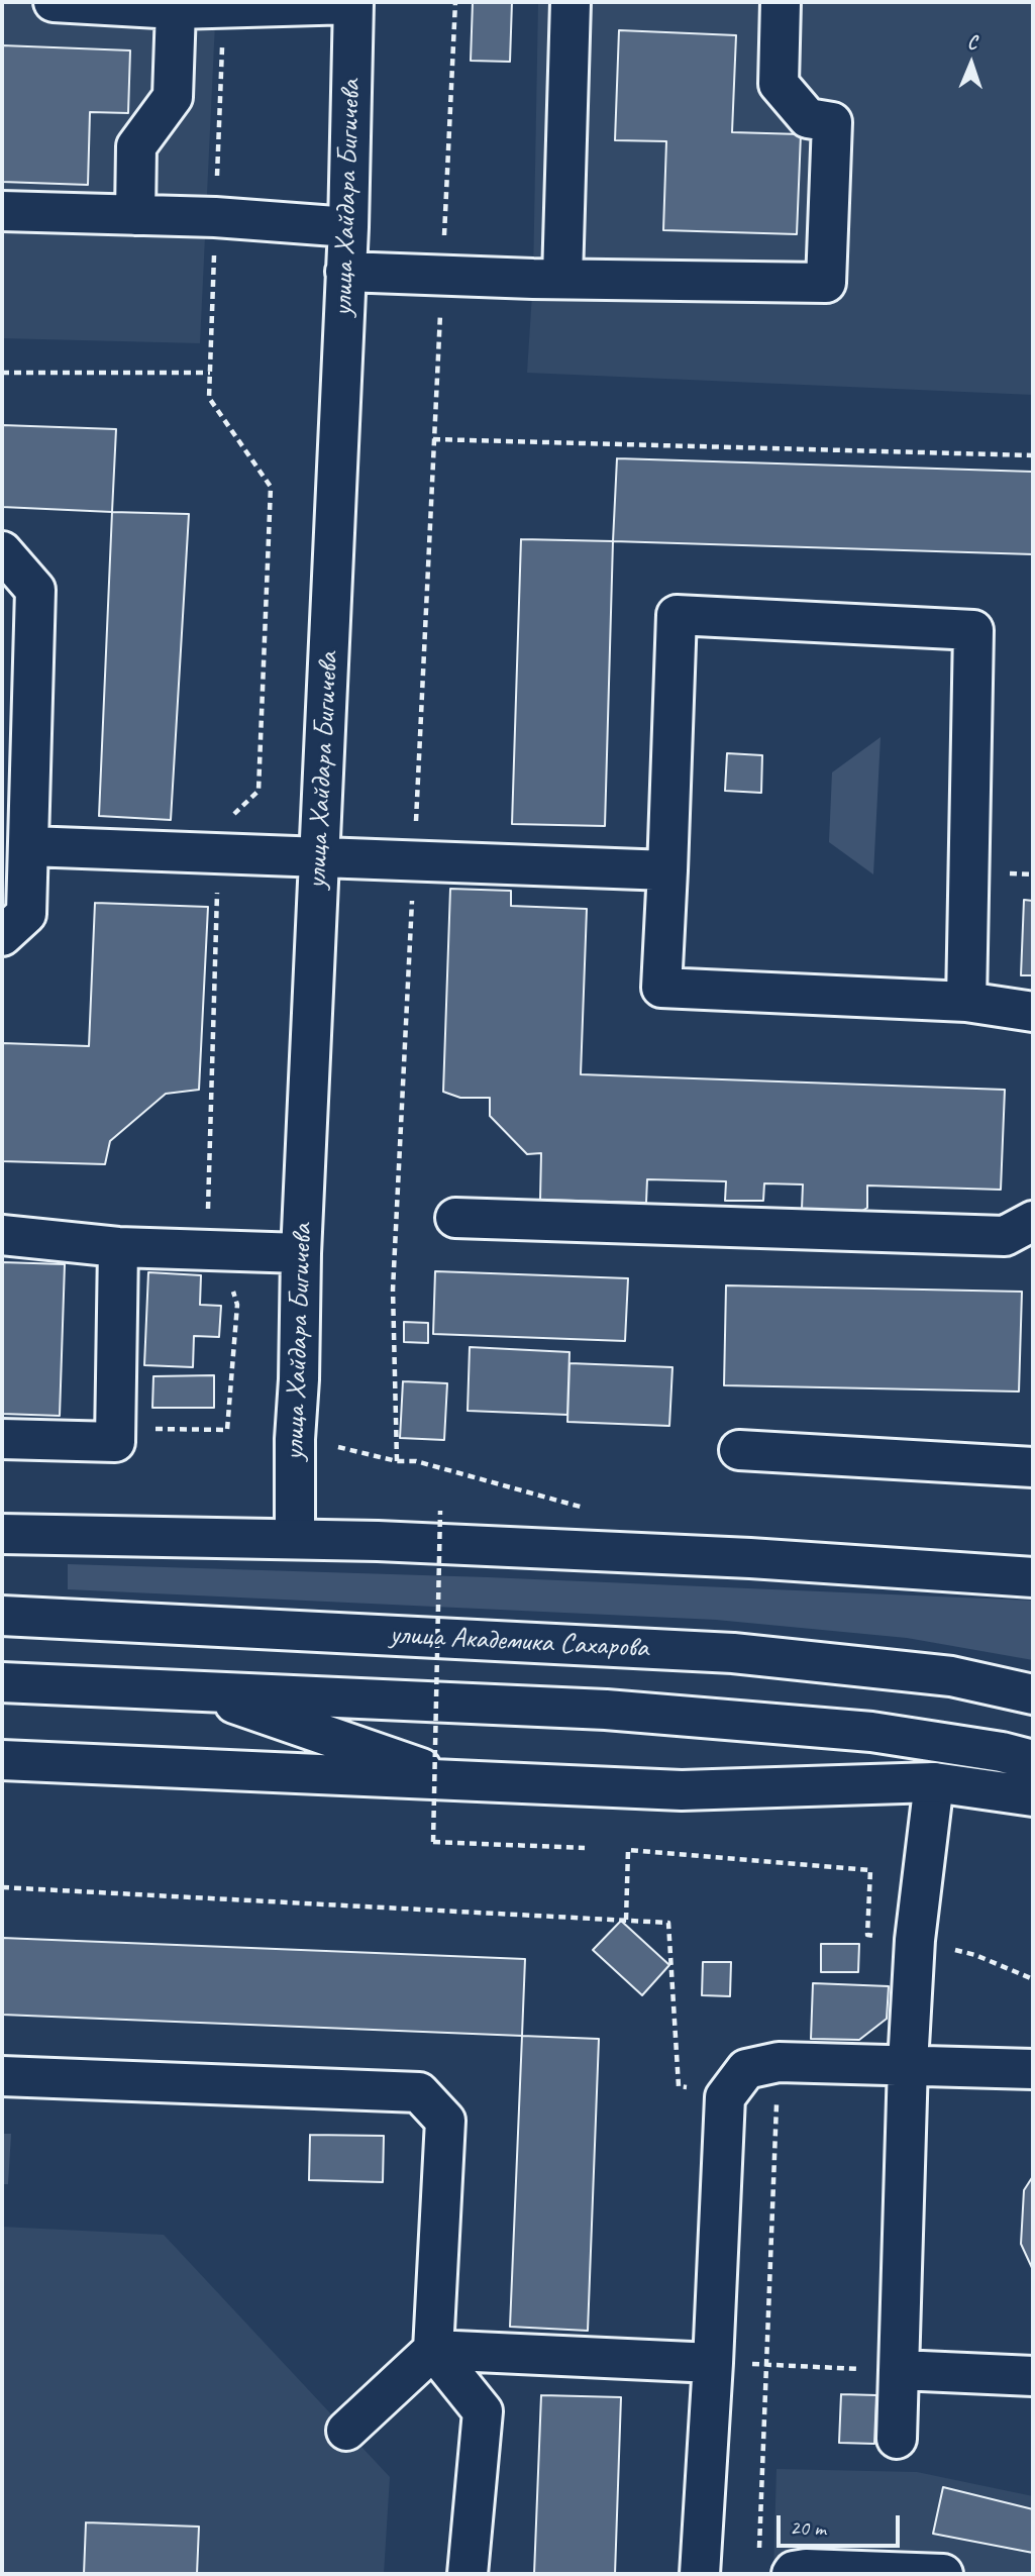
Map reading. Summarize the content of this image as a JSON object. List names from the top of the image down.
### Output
{
  "streets": {
    "main road": ["улица Хайдара Бигичева", "улица Академика Сахарова"]
  },
  "scale_bar": "20 m",
  "north": "top"
}
